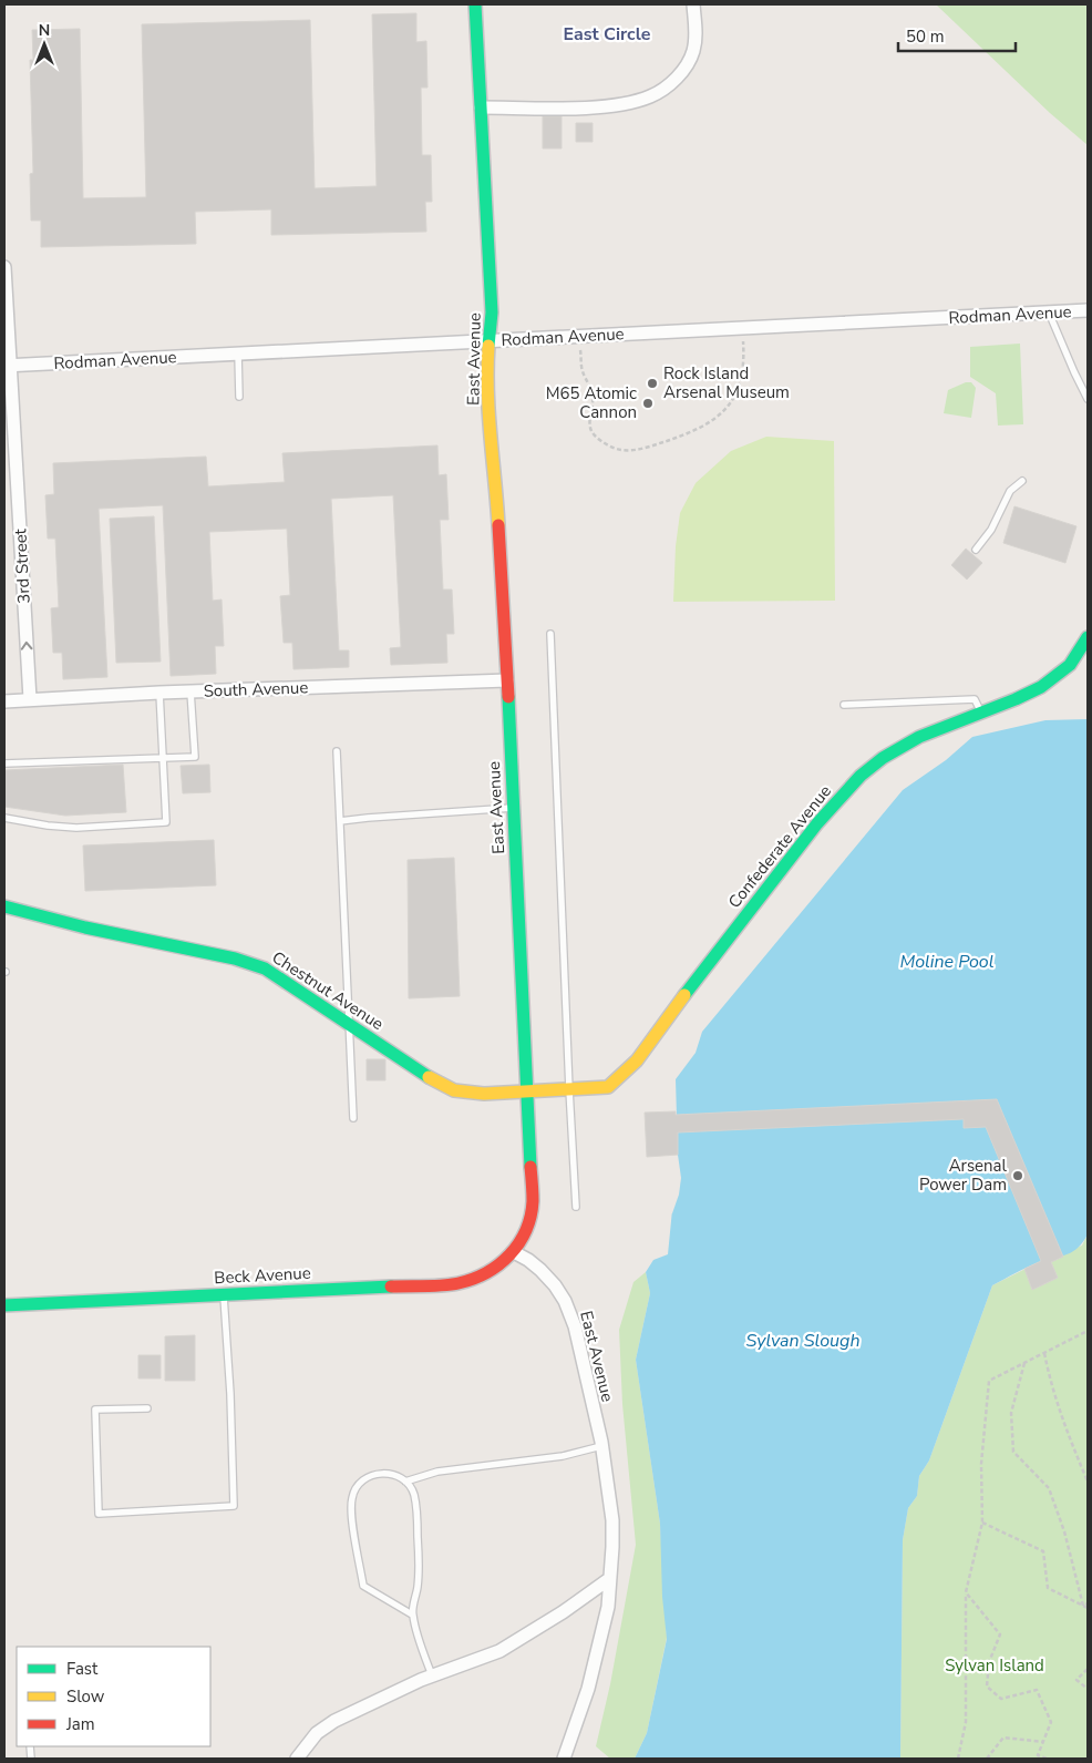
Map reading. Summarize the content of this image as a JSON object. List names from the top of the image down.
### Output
{
  "streets": {
    "street": [
      "Rodman Avenue",
      "East Avenue",
      "3rd Street",
      "South Avenue",
      "Confederate Avenue",
      "Chestnut Avenue",
      "Beck Avenue"
    ]
  },
  "crossings": [
    ["Rodman Avenue", "East Avenue"],
    ["Rodman Avenue", "3rd Street"],
    ["East Avenue", "South Avenue"],
    ["East Avenue", "Confederate Avenue"],
    ["East Avenue", "Chestnut Avenue"],
    ["East Avenue", "Beck Avenue"],
    ["3rd Street", "South Avenue"],
    ["Confederate Avenue", "Chestnut Avenue"]
  ],
  "one_way": ["3rd Street"],
  "districts": ["East Circle"],
  "water": ["Moline Pool", "Sylvan Slough"],
  "parks": ["Sylvan Island"],
  "places": ["Rock Island Arsenal Museum", "M65 Atomic Cannon", "Arsenal Power Dam"],
  "legend": ["Fast", "Slow", "Jam"],
  "scale_bar": "50 m",
  "north": "top"
}
